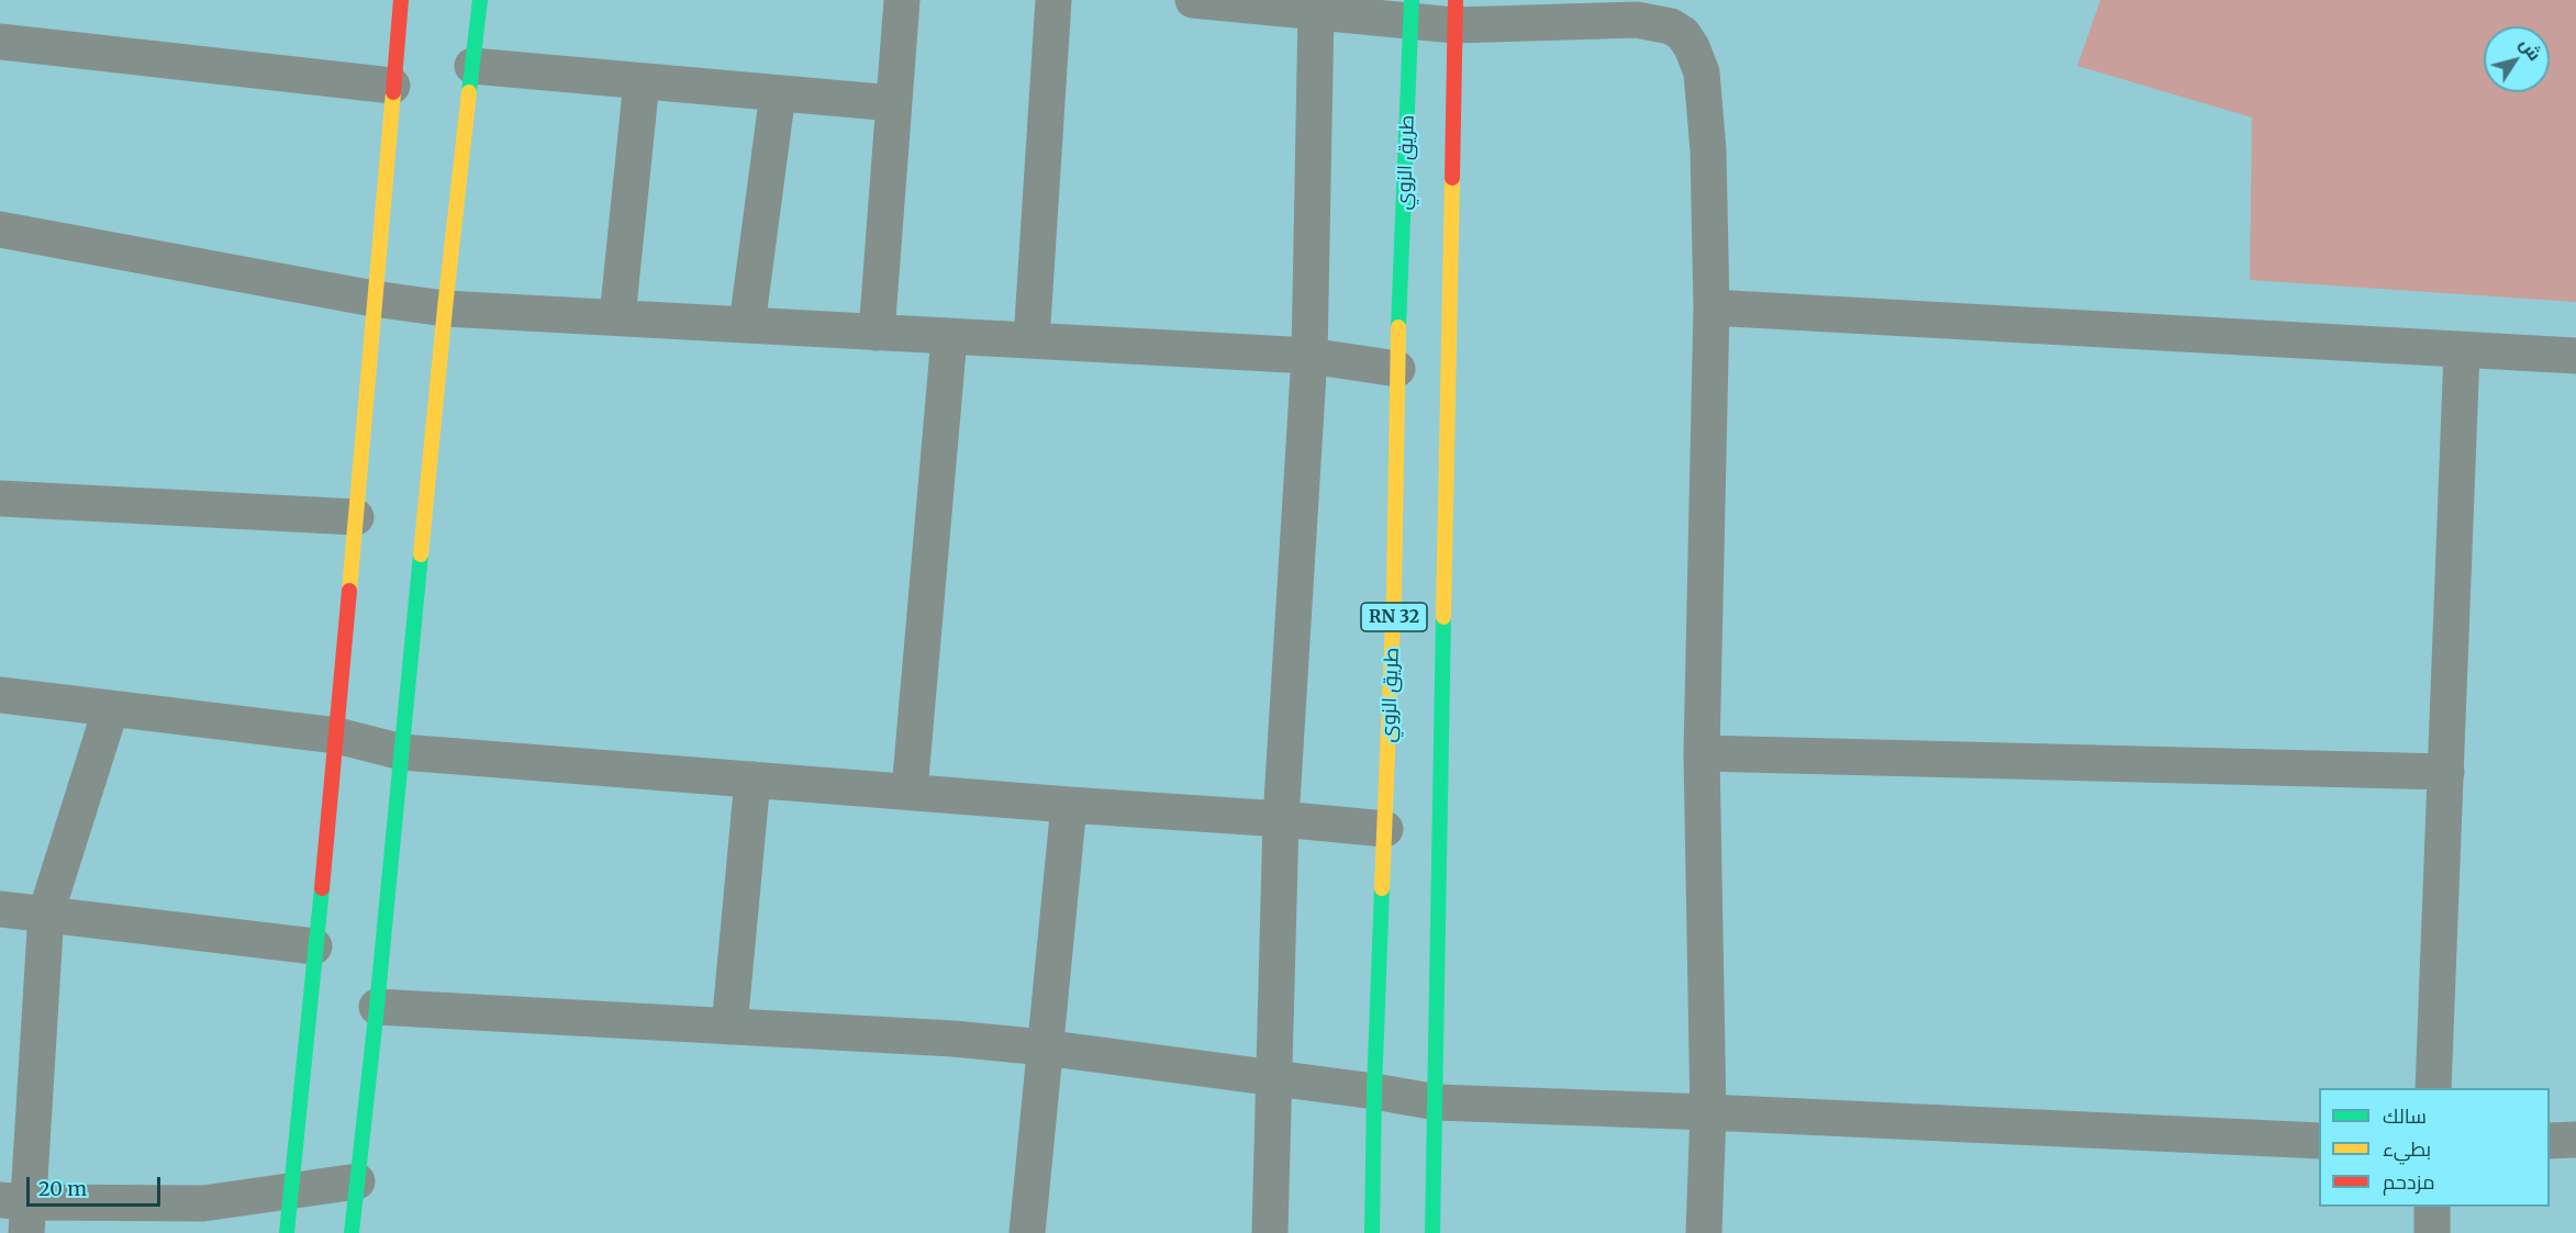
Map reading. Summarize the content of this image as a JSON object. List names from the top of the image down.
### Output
{
  "streets": {
    "street": ["طريق الزوي", "RN 32"]
  },
  "legend": ["سالك", "بطيء", "مزدحم"],
  "scale_bar": "20 m",
  "north": "top right"
}
